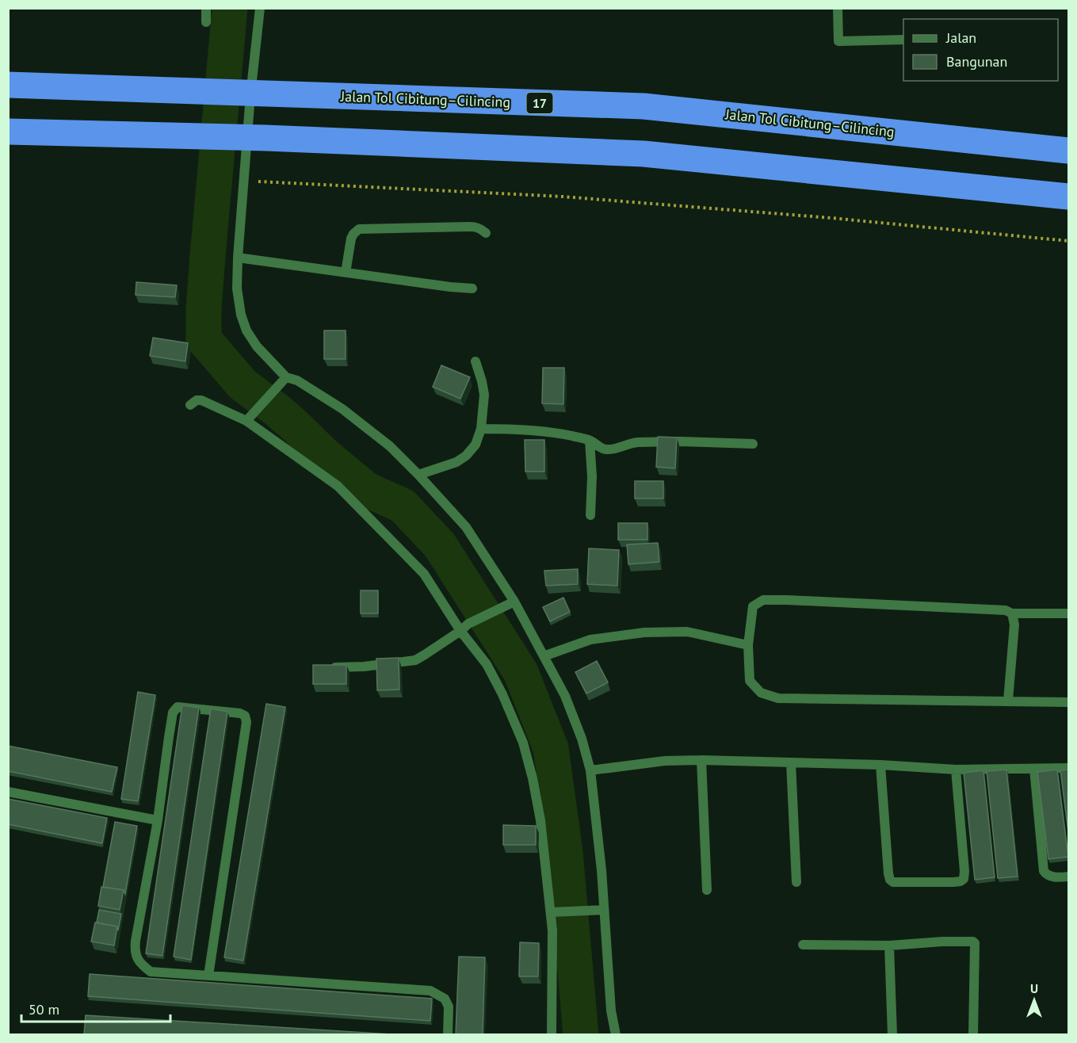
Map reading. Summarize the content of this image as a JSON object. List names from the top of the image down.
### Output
{
  "streets": {
    "highway": ["Jalan Tol Cibitung–Cilincing", "17"]
  },
  "legend": ["Jalan", "Bangunan"],
  "scale_bar": "50 m",
  "north": "top"
}
